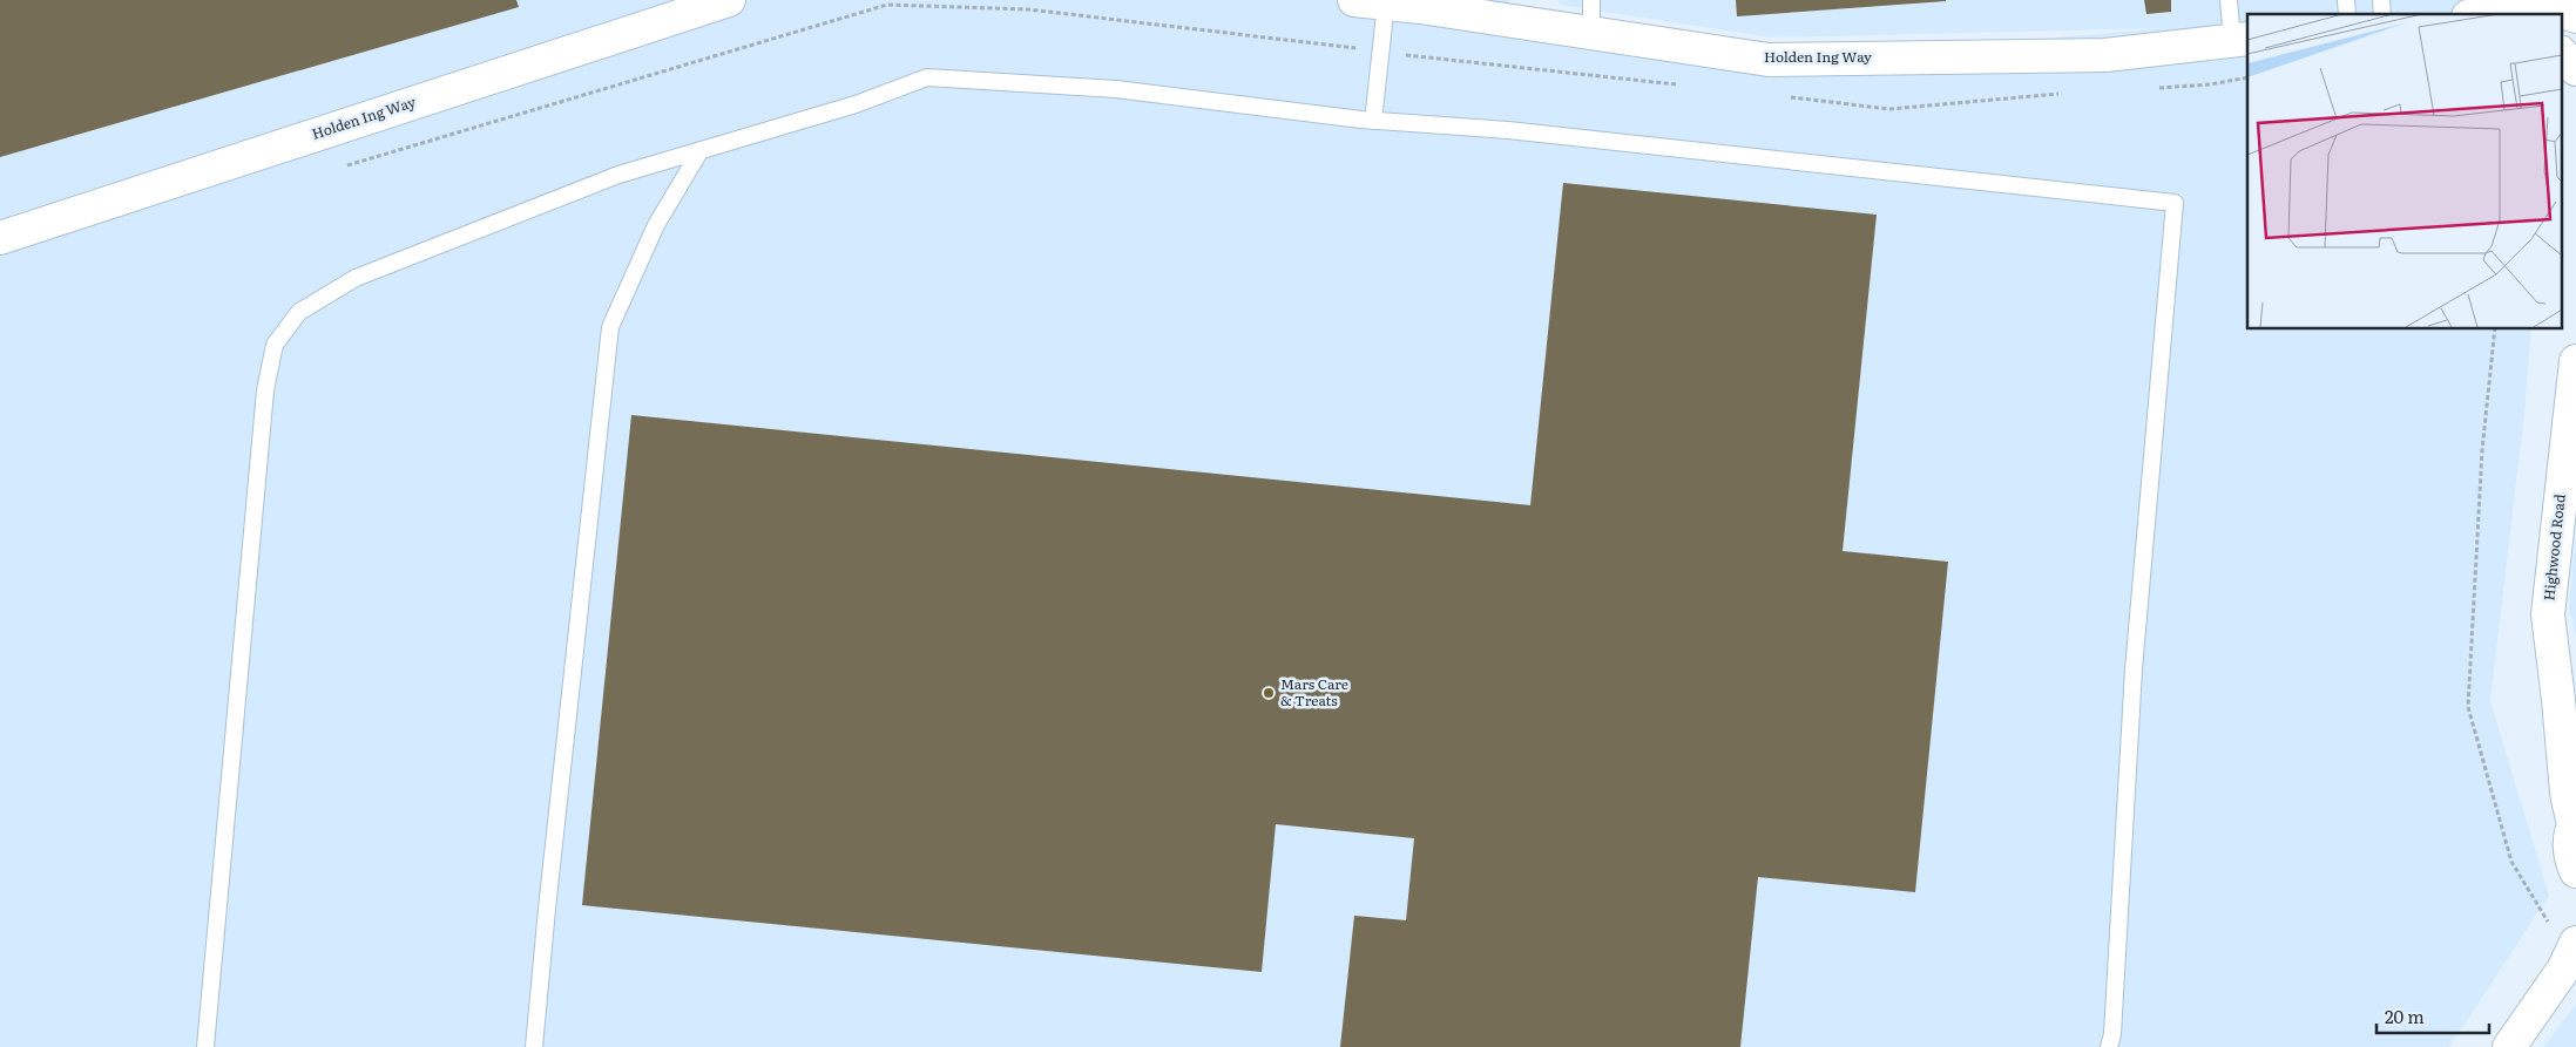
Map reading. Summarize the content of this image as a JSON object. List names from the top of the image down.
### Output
{
  "streets": {
    "street": ["Holden Ing Way", "Highwood Road"]
  },
  "places": ["Mars Care & Treats"],
  "scale_bar": "20 m"
}
